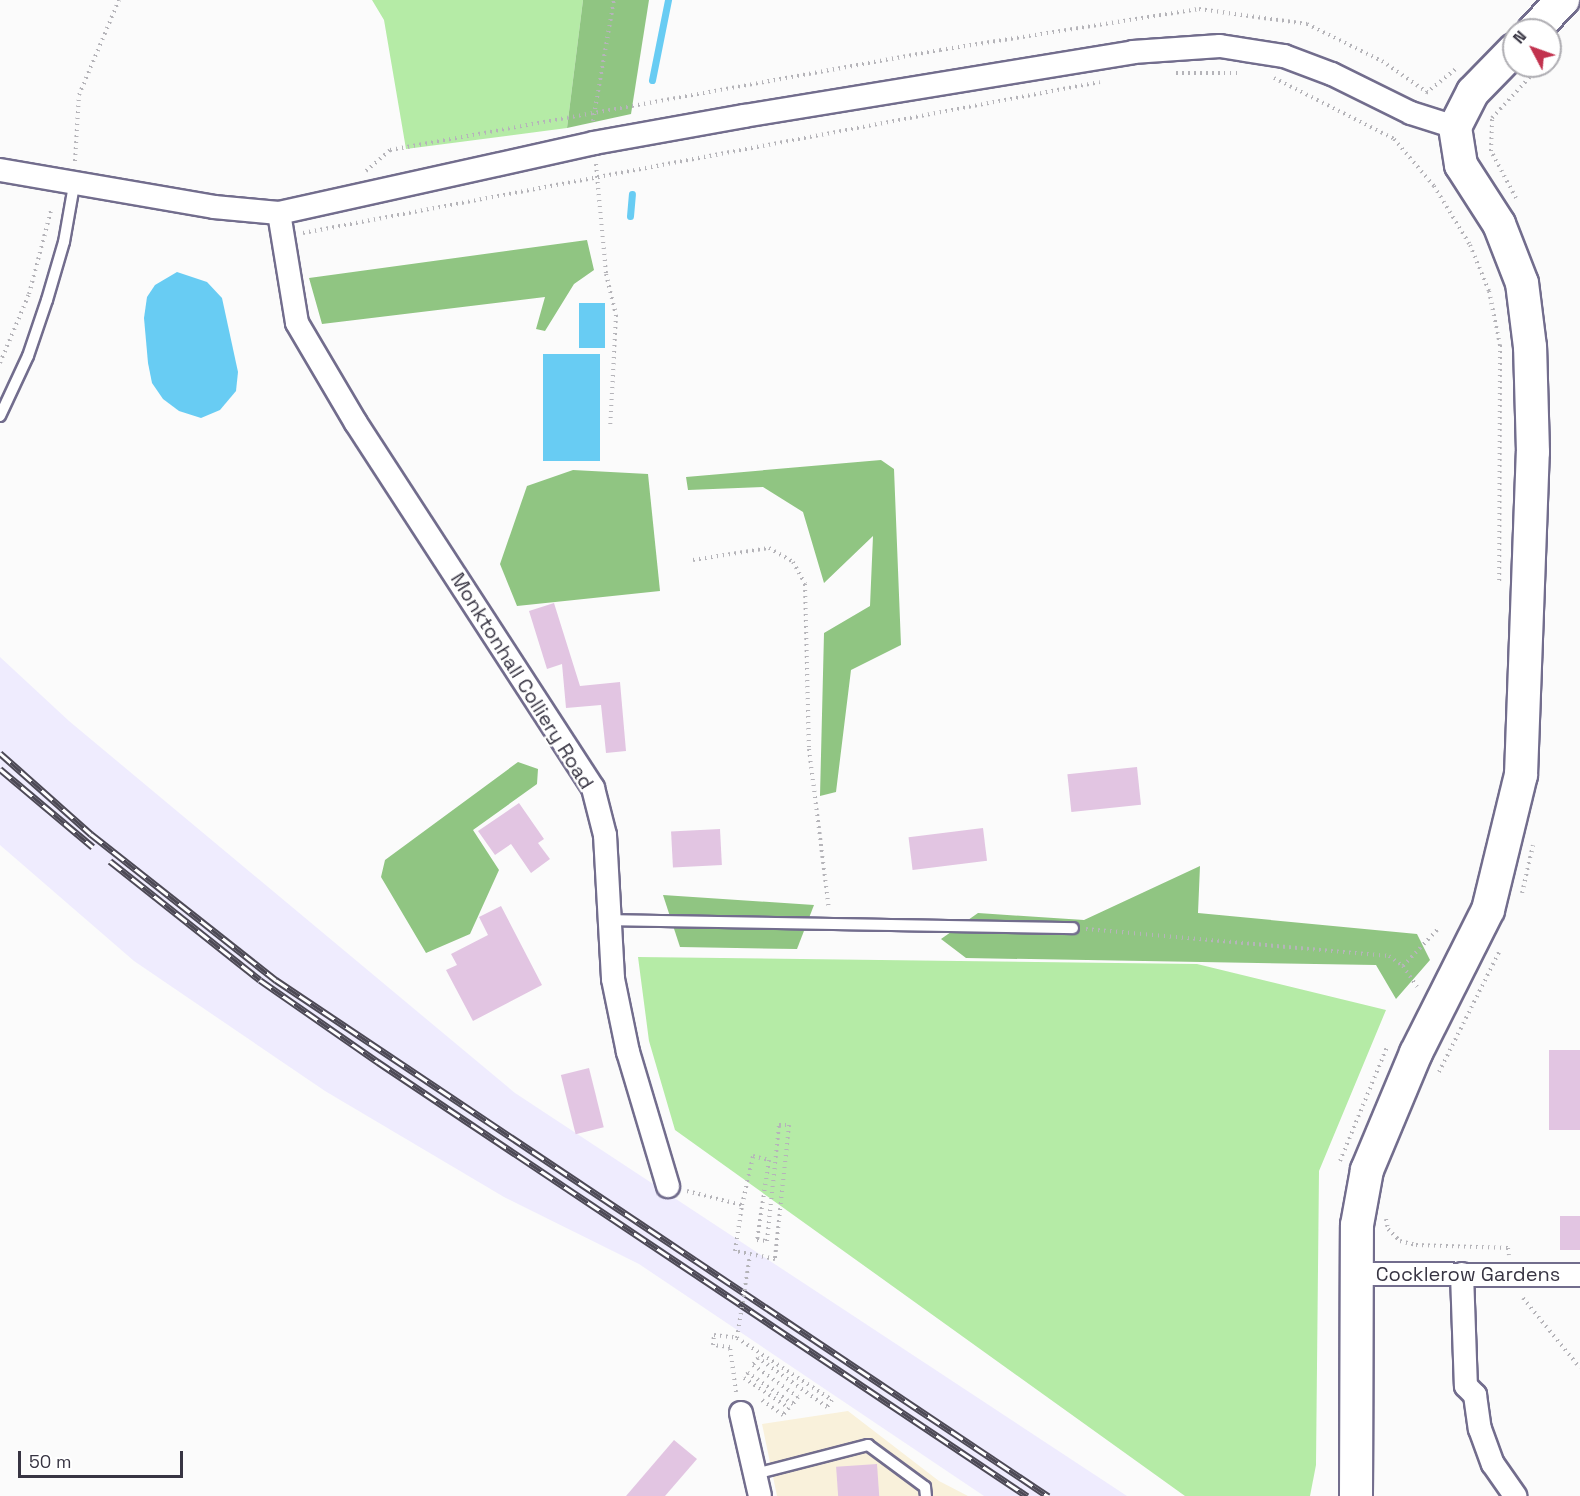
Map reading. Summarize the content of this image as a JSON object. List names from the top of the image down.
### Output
{
  "streets": {
    "street": ["Monktonhall Colliery Road", "Cocklerow Gardens"]
  },
  "scale_bar": "50 m",
  "north": "top left"
}
